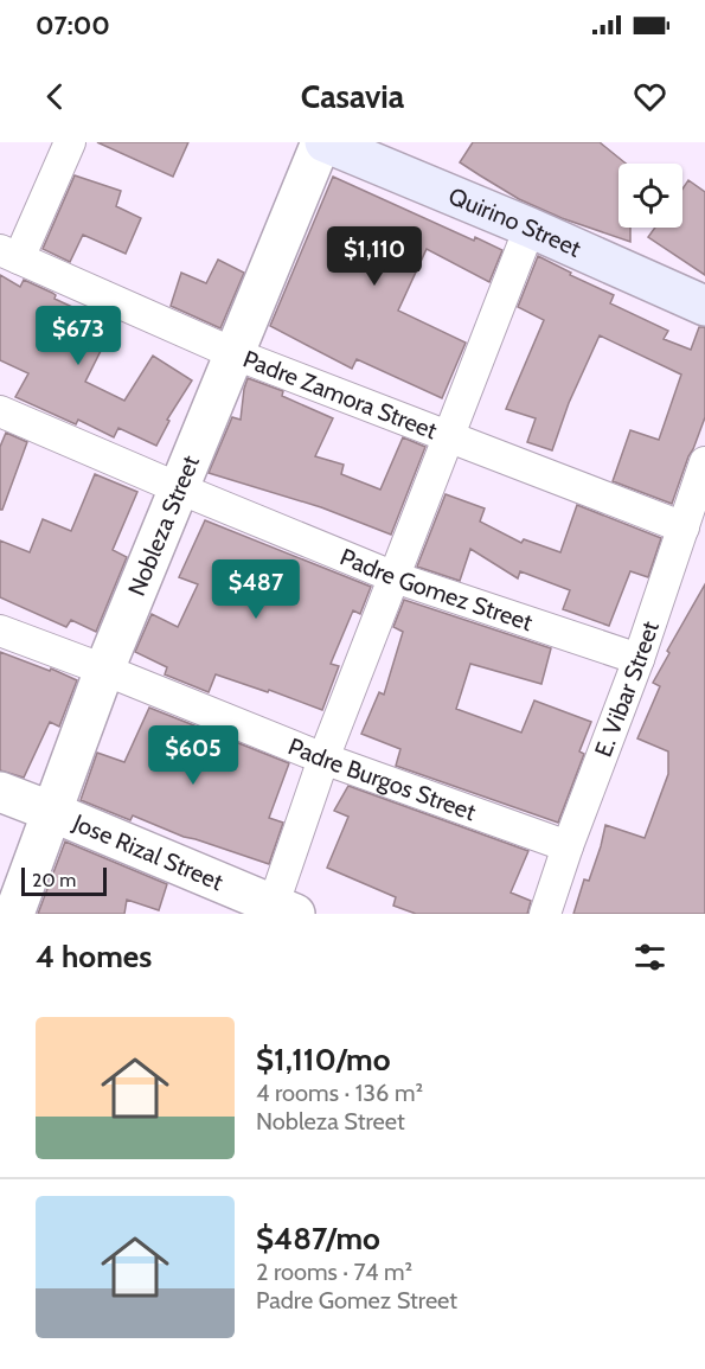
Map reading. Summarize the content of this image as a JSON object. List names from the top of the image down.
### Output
{
  "streets": {
    "main road": ["Quirino Street"],
    "street": [
      "Padre Zamora Street",
      "Nobleza Street",
      "Padre Gomez Street",
      "E. Vibar Street",
      "Padre Burgos Street",
      "Jose Rizal Street"
    ]
  },
  "crossings": [
    ["Quirino Street", "Nobleza Street"],
    ["Padre Zamora Street", "Nobleza Street"],
    ["Padre Zamora Street", "E. Vibar Street"],
    ["Nobleza Street", "Padre Gomez Street"],
    ["Nobleza Street", "Padre Burgos Street"],
    ["Nobleza Street", "Jose Rizal Street"],
    ["Padre Gomez Street", "E. Vibar Street"],
    ["E. Vibar Street", "Padre Burgos Street"]
  ],
  "scale_bar": "20 m",
  "page": {
    "status": "07:00",
    "header": "Casavia",
    "price": [
      "$1,110",
      "$673",
      "$487",
      "$605"
    ],
    "scale": "20 m",
    "heading": "4 homes",
    "list": [
      {
        "name": "$1,110/mo",
        "note": "4 rooms · 136 m² · Nobleza Street"
      },
      {
        "name": "$487/mo",
        "note": "2 rooms · 74 m² · Padre Gomez Street"
      }
    ]
  }
}
